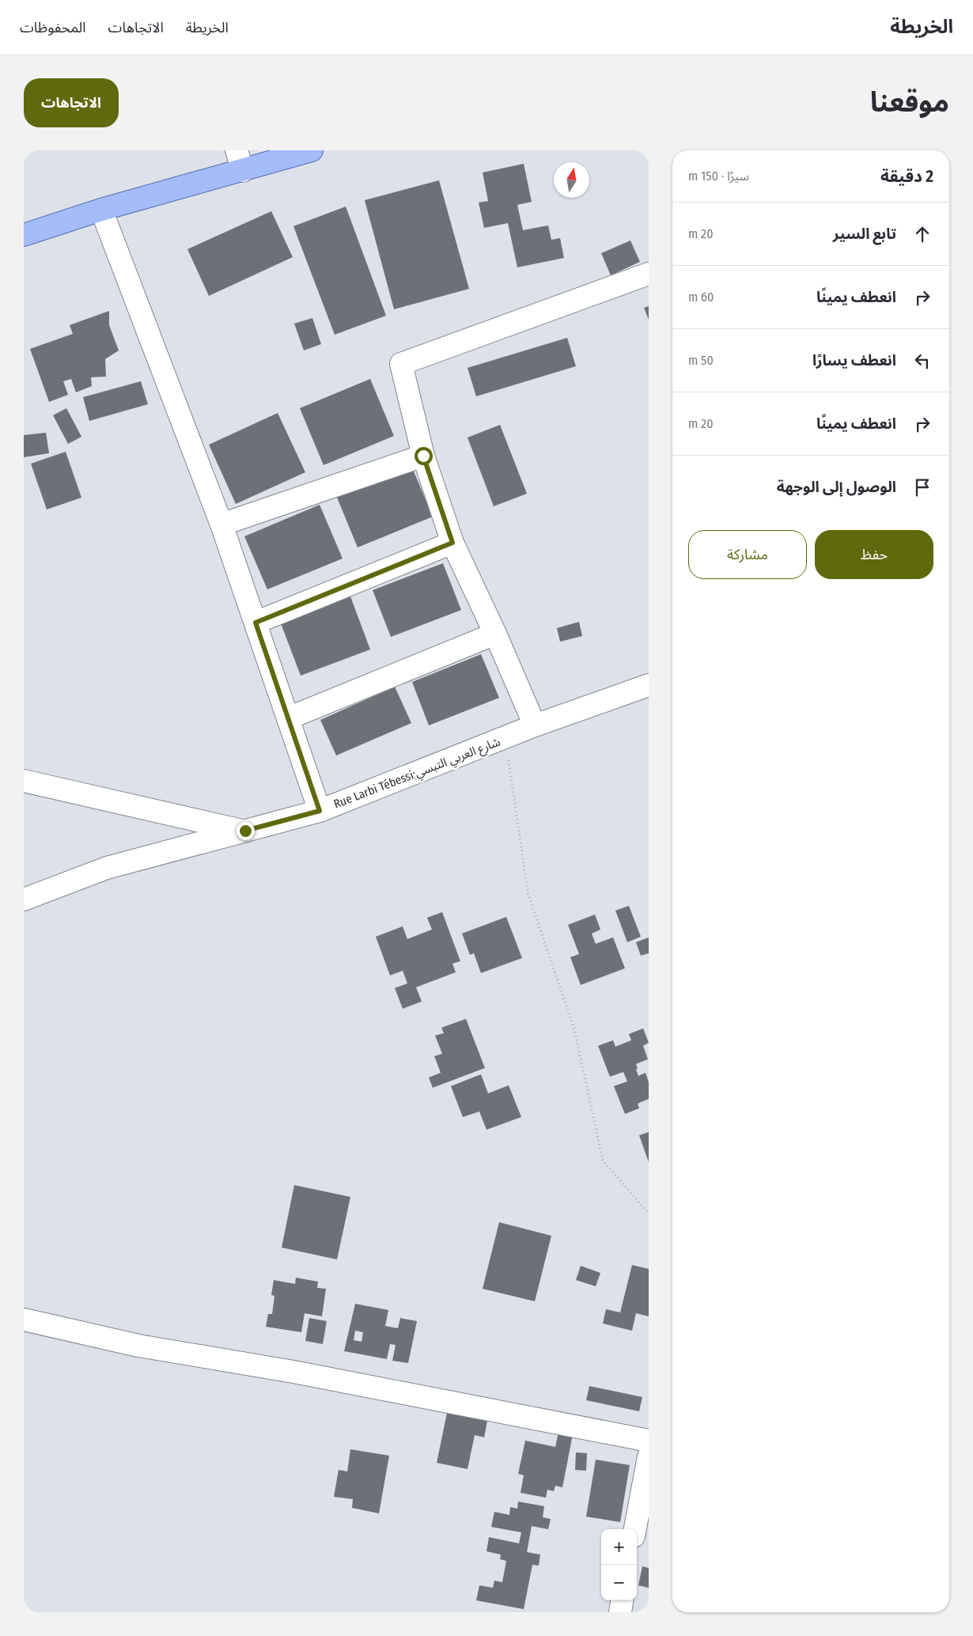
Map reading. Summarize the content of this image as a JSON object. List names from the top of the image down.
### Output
{
  "streets": {
    "street": ["Rue Larbi Tébessi;شارع العربي التبسي"]
  },
  "north": "top",
  "page": {
    "header": "الخريطة",
    "nav": ["الخريطة", "الاتجاهات", "المحفوظات"],
    "title": "موقعنا",
    "buttons": [
      "الاتجاهات",
      ["حفظ", "مشاركة"]
    ],
    "heading": ["2 دقيقة", "سيرًا · 150 m"],
    "list": [
      ["تابع السير", "20 m"],
      ["انعطف يمينًا", "60 m"],
      ["انعطف يسارًا", "50 m"],
      ["انعطف يمينًا", "20 m"],
      "الوصول إلى الوجهة"
    ],
    "map_buttons": ["+", "−"]
  }
}
